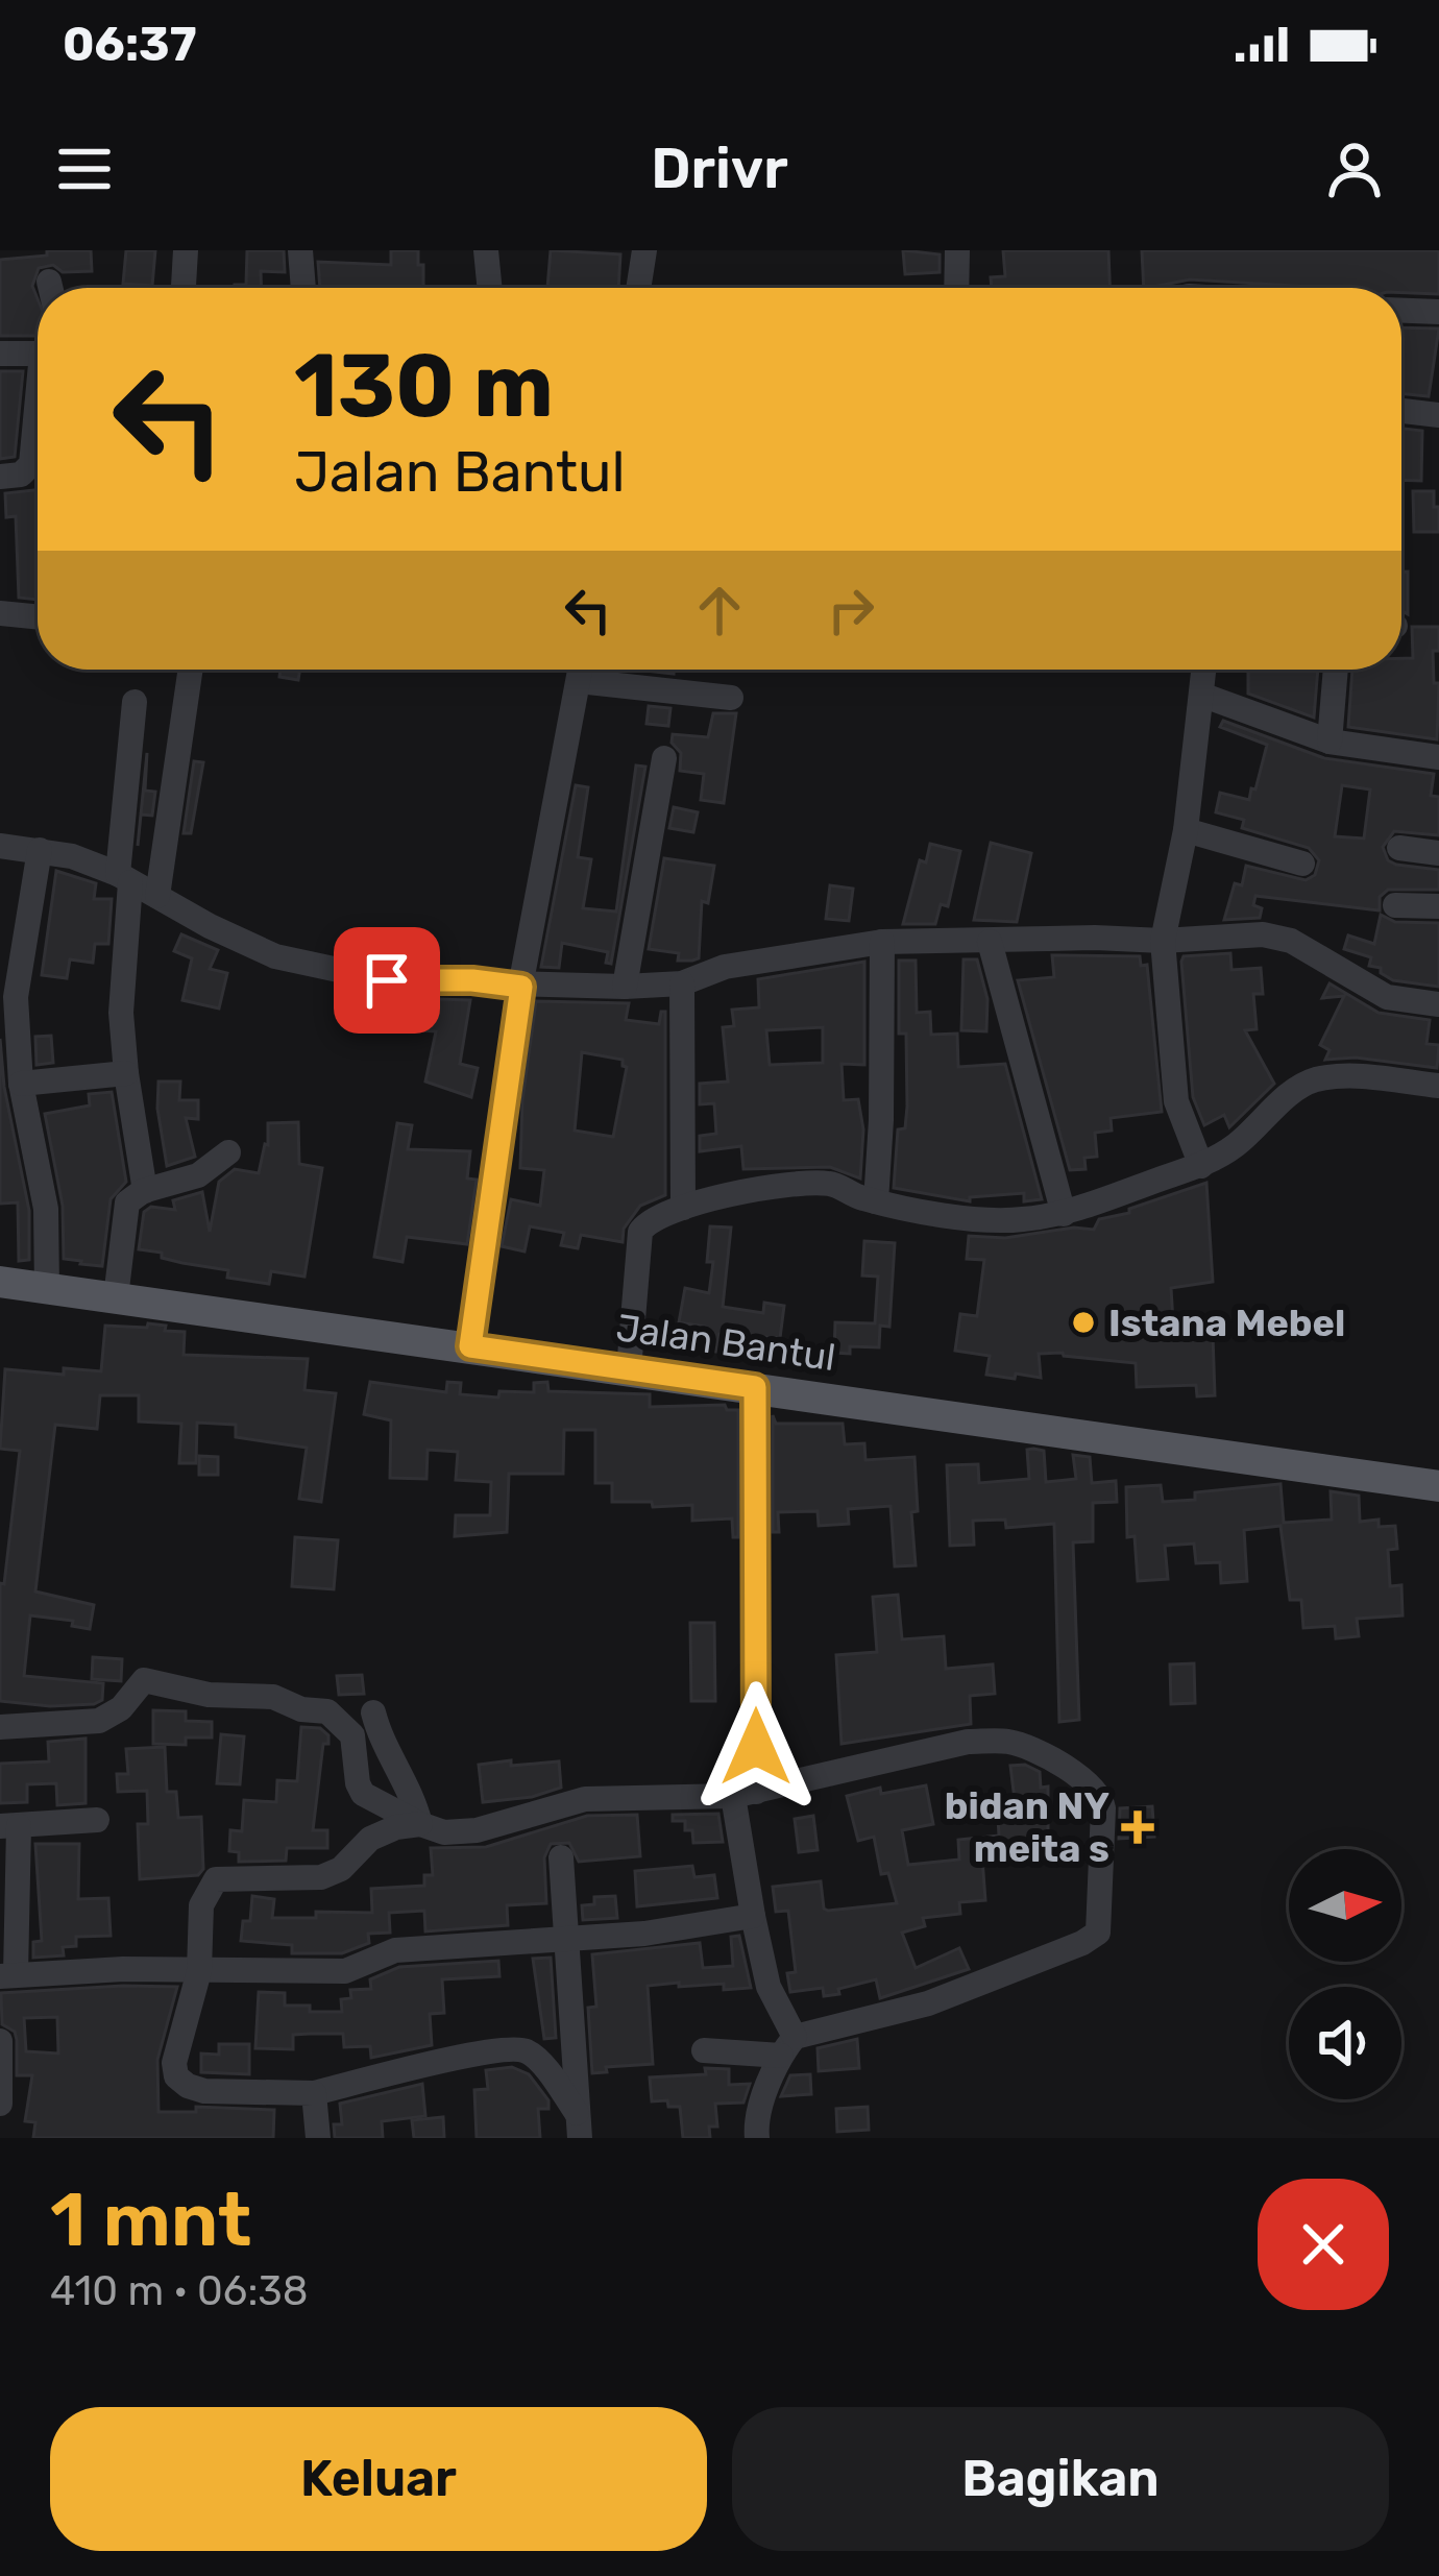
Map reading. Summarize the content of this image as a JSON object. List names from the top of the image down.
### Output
{
  "streets": {
    "main road": ["Jalan Bantul"]
  },
  "places": {
    "other": ["Istana Mebel"],
    "health": ["bidan NY meita s"]
  },
  "north": "right",
  "page": {
    "status": "06:37",
    "header": "Drivr",
    "turn": ["130 m", "Jalan Bantul"],
    "heading": ["1 mnt", "410 m · 06:38"],
    "buttons": ["Keluar", "Bagikan"]
  }
}
